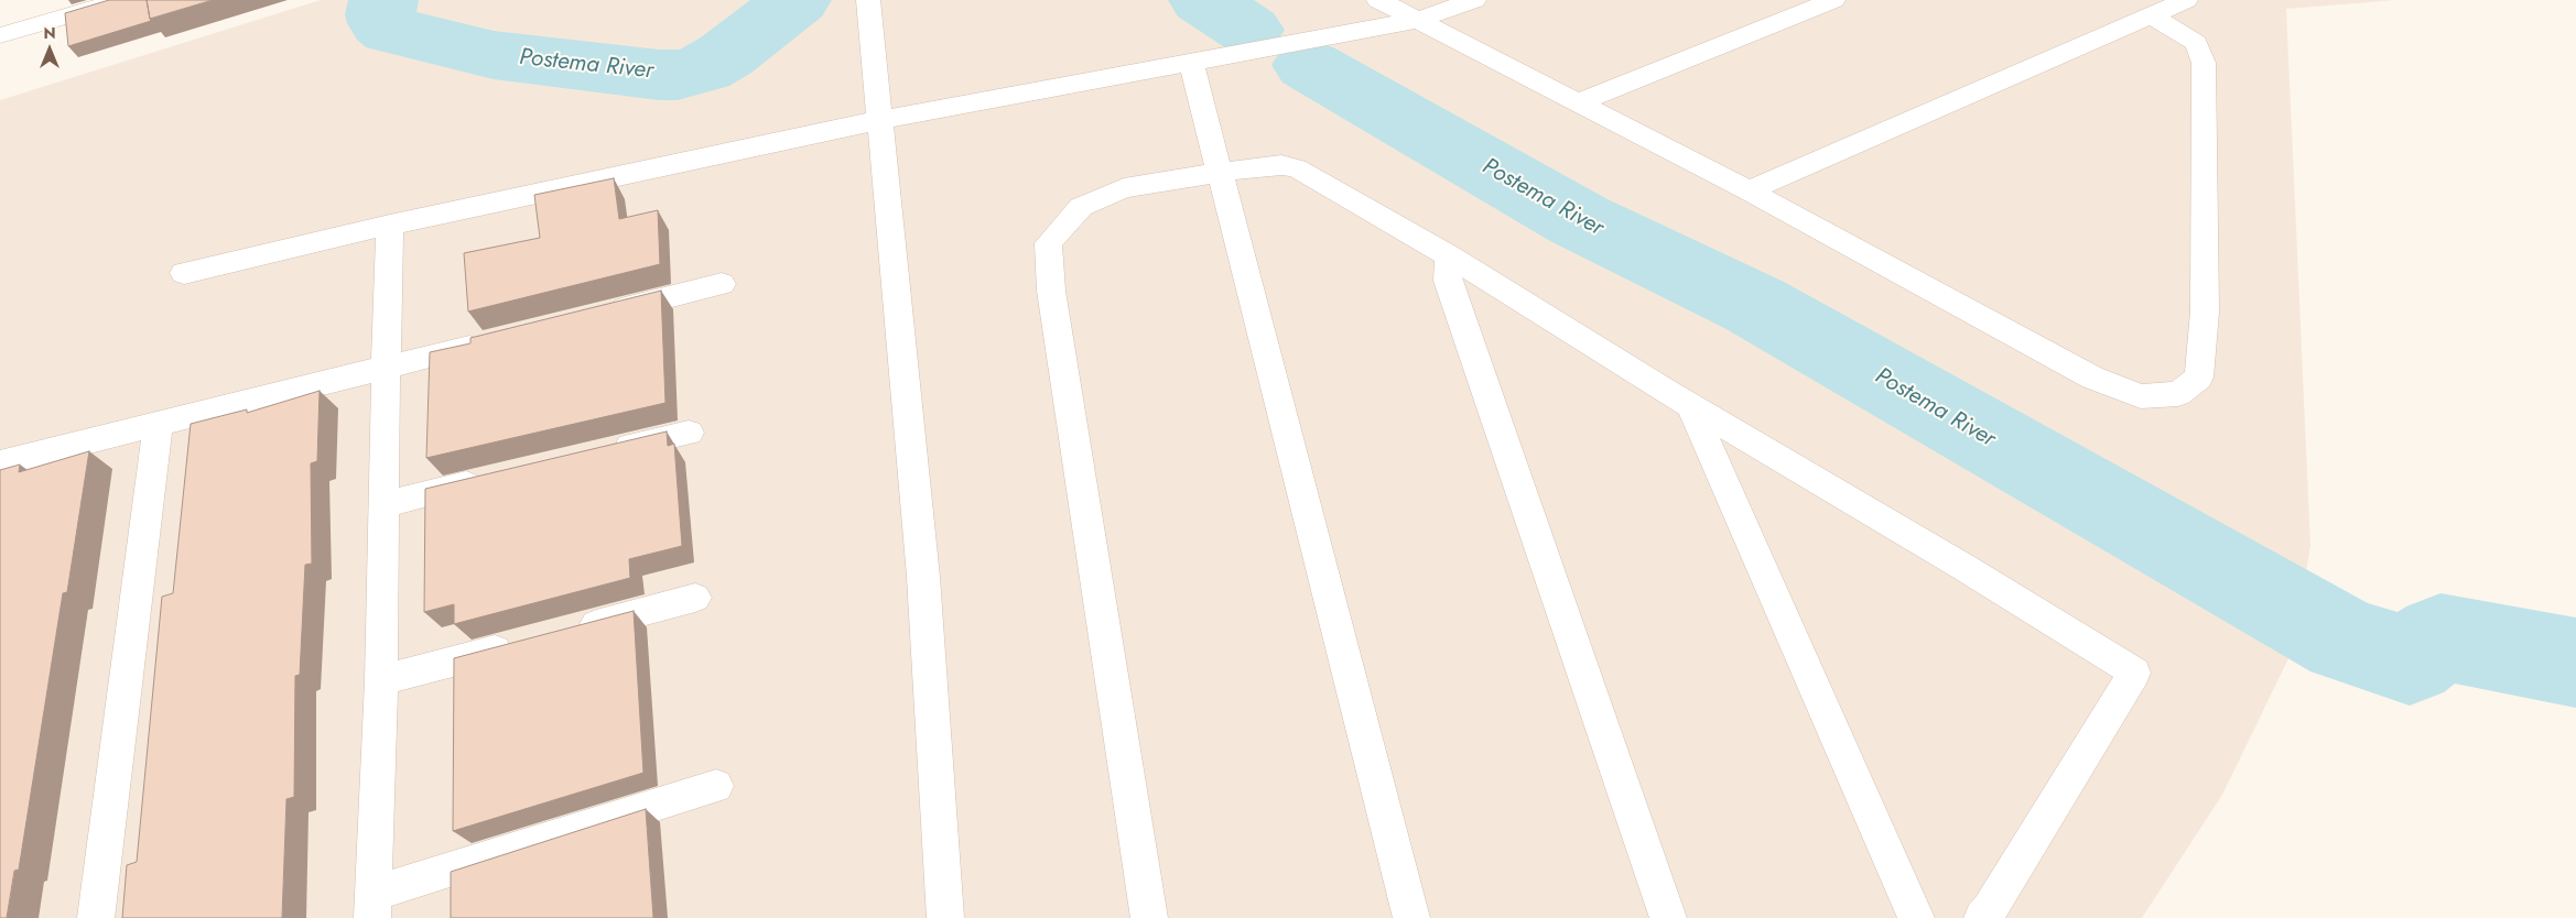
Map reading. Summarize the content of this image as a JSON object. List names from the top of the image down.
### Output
{
  "water": ["Postema River"],
  "north": "top"
}
